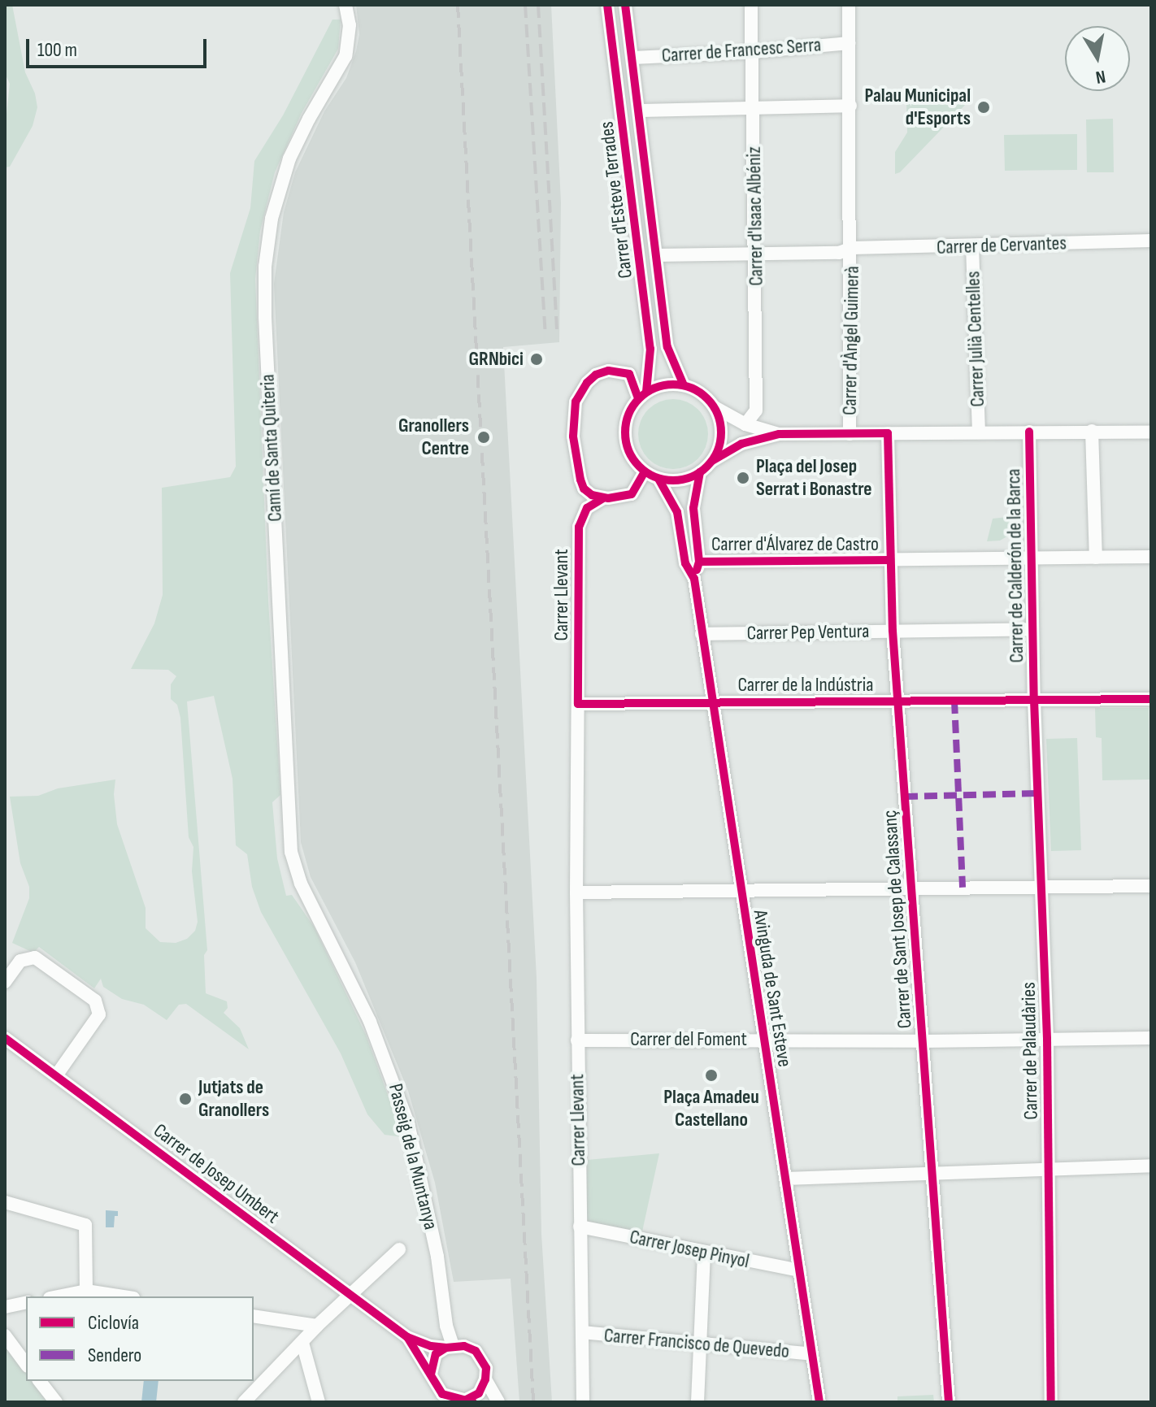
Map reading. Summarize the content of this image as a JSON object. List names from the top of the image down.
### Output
{
  "streets": {
    "street": [
      "Carrer de Francesc Serra",
      "Carrer d'Esteve Terrades",
      "Carrer d'Isaac Albéniz",
      "Carrer de Cervantes",
      "Carrer Julià Centelles",
      "Carrer d'Àngel Guimerà",
      "Camí de Santa Quiteria",
      "Carrer d'Álvarez de Castro",
      "Carrer de Calderón de la Barca",
      "Carrer Llevant",
      "Carrer Pep Ventura",
      "Carrer de la Indústria",
      "Carrer de Sant Josep de Calassanç",
      "Avinguda de Sant Esteve",
      "Carrer del Foment",
      "Carrer de Palaudàries",
      "Passeig de la Muntanya",
      "Carrer de Josep Umbert",
      "Carrer Josep Pinyol",
      "Carrer Francisco de Quevedo"
    ]
  },
  "crossings": [
    ["Carrer de Francesc Serra", "Carrer d'Esteve Terrades"],
    ["Carrer de Francesc Serra", "Carrer d'Isaac Albéniz"],
    ["Carrer de Francesc Serra", "Carrer d'Àngel Guimerà"],
    ["Carrer d'Esteve Terrades", "Carrer de Cervantes"],
    ["Carrer d'Esteve Terrades", "Avinguda de Sant Esteve"],
    ["Carrer d'Isaac Albéniz", "Carrer de Cervantes"],
    ["Carrer de Cervantes", "Carrer Julià Centelles"],
    ["Carrer de Cervantes", "Carrer d'Àngel Guimerà"],
    ["Camí de Santa Quiteria", "Passeig de la Muntanya"],
    ["Carrer d'Álvarez de Castro", "Carrer de Calderón de la Barca"],
    ["Carrer d'Álvarez de Castro", "Carrer de Sant Josep de Calassanç"],
    ["Carrer d'Álvarez de Castro", "Avinguda de Sant Esteve"],
    ["Carrer de Calderón de la Barca", "Carrer Pep Ventura"],
    ["Carrer de Calderón de la Barca", "Carrer de la Indústria"],
    ["Carrer de Calderón de la Barca", "Carrer de Palaudàries"],
    ["Carrer Llevant", "Carrer de la Indústria"],
    ["Carrer Llevant", "Carrer del Foment"],
    ["Carrer Llevant", "Carrer Josep Pinyol"],
    ["Carrer Llevant", "Carrer Francisco de Quevedo"],
    ["Carrer Pep Ventura", "Carrer de Sant Josep de Calassanç"],
    ["Carrer Pep Ventura", "Avinguda de Sant Esteve"],
    ["Carrer de la Indústria", "Carrer de Sant Josep de Calassanç"],
    ["Carrer de la Indústria", "Avinguda de Sant Esteve"],
    ["Carrer de la Indústria", "Carrer de Palaudàries"],
    ["Carrer de Sant Josep de Calassanç", "Carrer del Foment"],
    ["Avinguda de Sant Esteve", "Carrer del Foment"],
    ["Avinguda de Sant Esteve", "Carrer Josep Pinyol"],
    ["Avinguda de Sant Esteve", "Carrer Francisco de Quevedo"],
    ["Carrer del Foment", "Carrer de Palaudàries"]
  ],
  "places": [
    "Palau Municipal d'Esports",
    "GRNbici",
    "Granollers Centre",
    "Plaça del Josep Serrat i Bonastre",
    "Plaça Amadeu Castellano",
    "Jutjats de Granollers"
  ],
  "legend": ["Ciclovía", "Sendero"],
  "scale_bar": "100 m",
  "north": "bottom"
}
